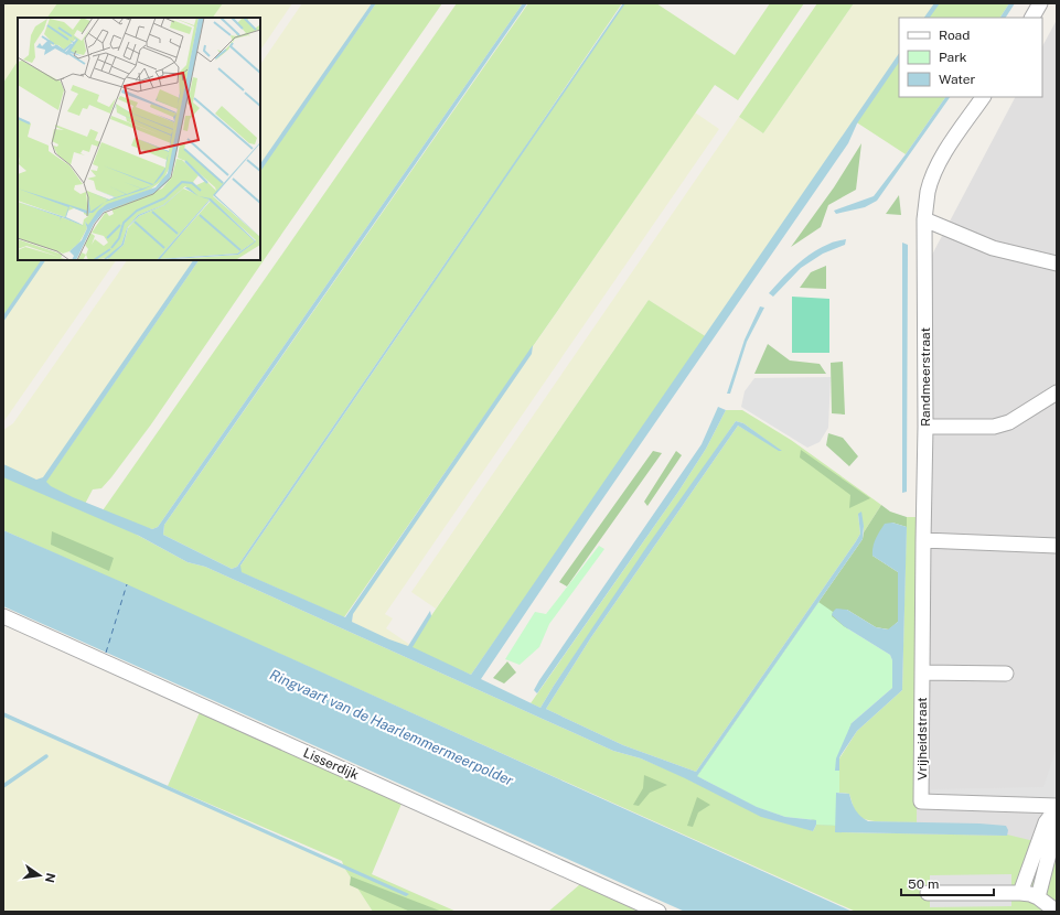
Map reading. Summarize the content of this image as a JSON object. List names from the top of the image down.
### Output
{
  "streets": {
    "street": ["Randmeerstraat", "Vrijheidstraat", "Lisserdijk"]
  },
  "crossings": [
    ["Randmeerstraat", "Vrijheidstraat"]
  ],
  "water": ["Ringvaart van de Haarlemmermeerpolder"],
  "legend": ["Road", "Park", "Water"],
  "scale_bar": "50 m",
  "north": "right"
}
